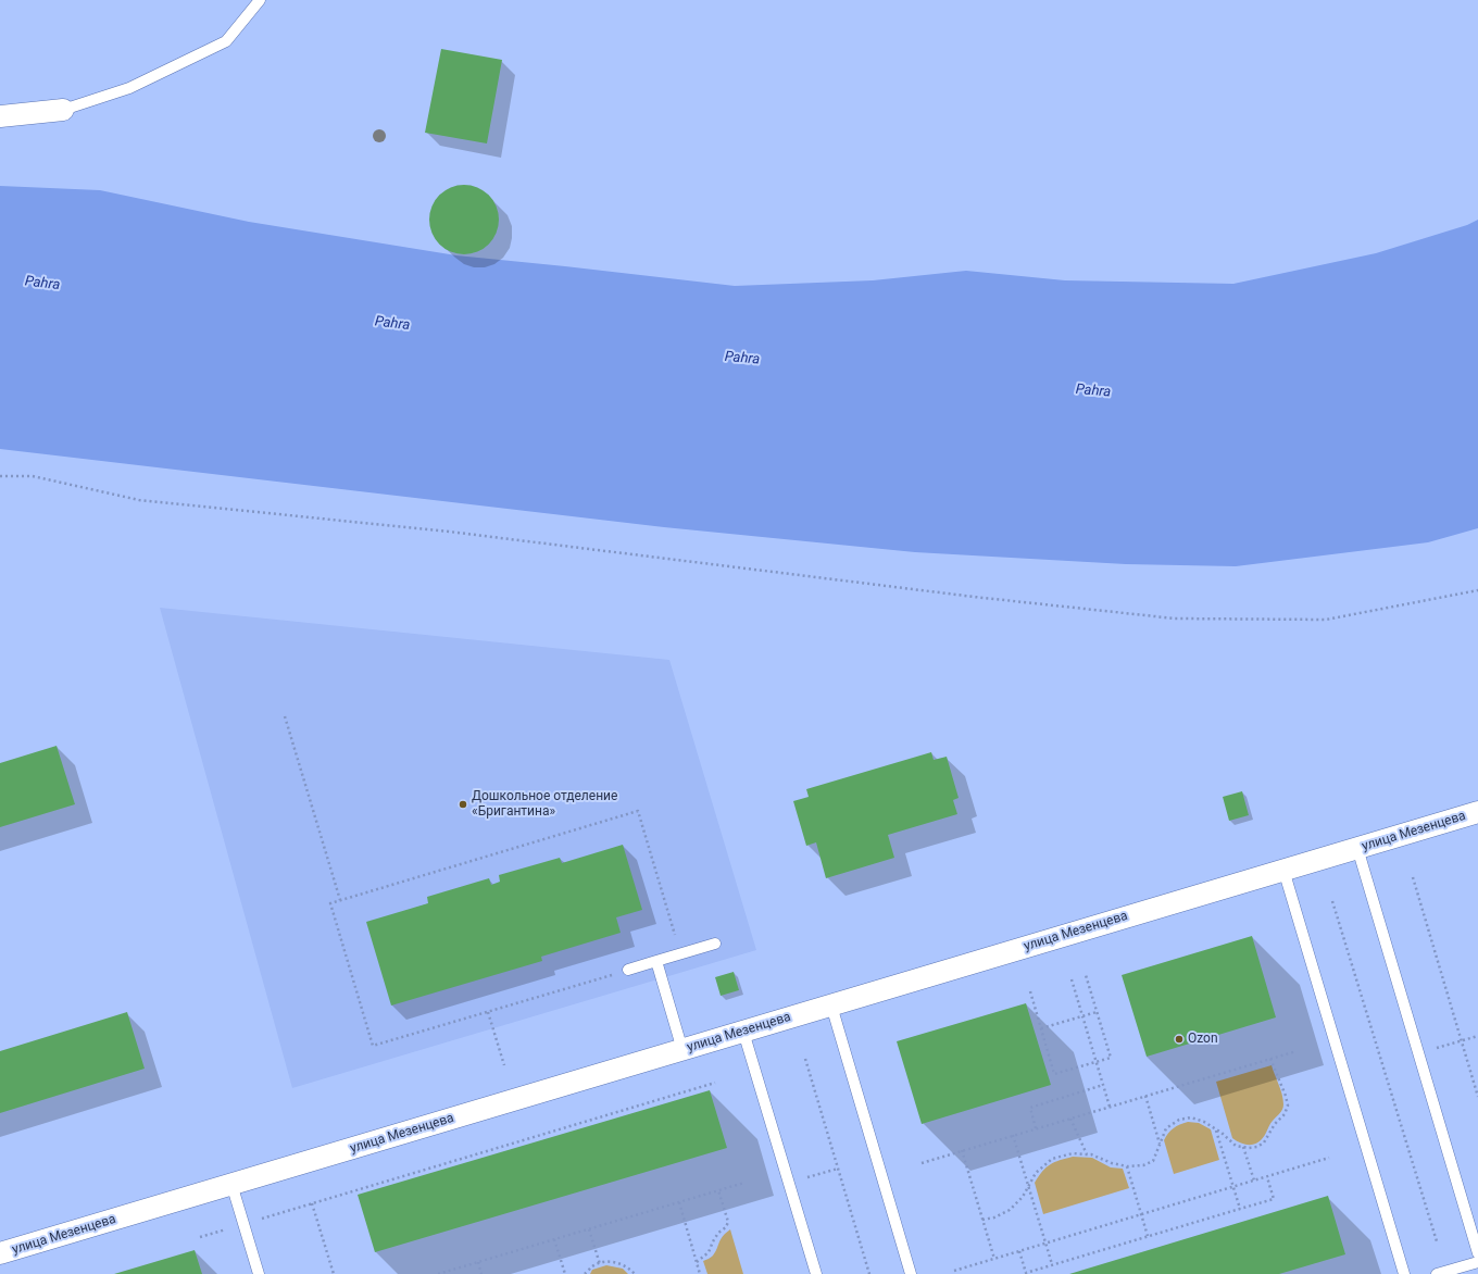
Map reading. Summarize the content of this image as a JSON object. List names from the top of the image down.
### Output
{
  "streets": {
    "street": ["улица Мезенцева"]
  },
  "water": ["Pahra"],
  "places": ["Дошкольное отделение «Бригантина»", "Ozon"]
}
